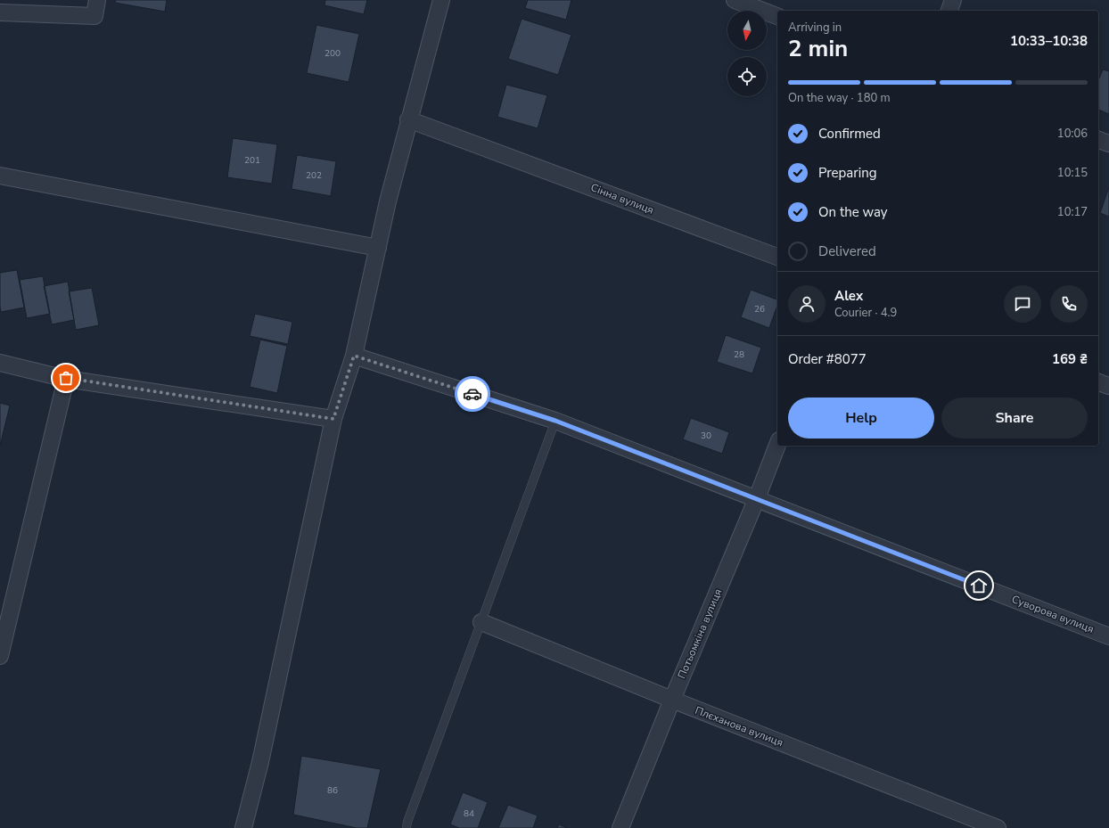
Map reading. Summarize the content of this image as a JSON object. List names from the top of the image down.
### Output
{
  "streets": {
    "street": [
      "Сінна вулиця",
      "Суворова вулиця",
      "Потьомкіна вулиця",
      "Плєханова вулиця"
    ]
  },
  "crossings": [
    ["Суворова вулиця", "Потьомкіна вулиця"],
    ["Потьомкіна вулиця", "Плєханова вулиця"]
  ],
  "house_numbers": [
    "200",
    "201",
    "202",
    "26",
    "28",
    "30",
    "86",
    "84"
  ],
  "north": "bottom",
  "page": {
    "heading": ["2 min", "Arriving in", "10:33–10:38"],
    "panel": [
      "Alex",
      "Courier · 4.9",
      "Order #8077",
      "169 ₴"
    ],
    "bar": "On the way · 180 m",
    "list": [
      ["Confirmed", "10:06"],
      ["Preparing", "10:15"],
      ["On the way", "10:17"],
      "Delivered"
    ],
    "buttons": ["Help", "Share"]
  }
}
